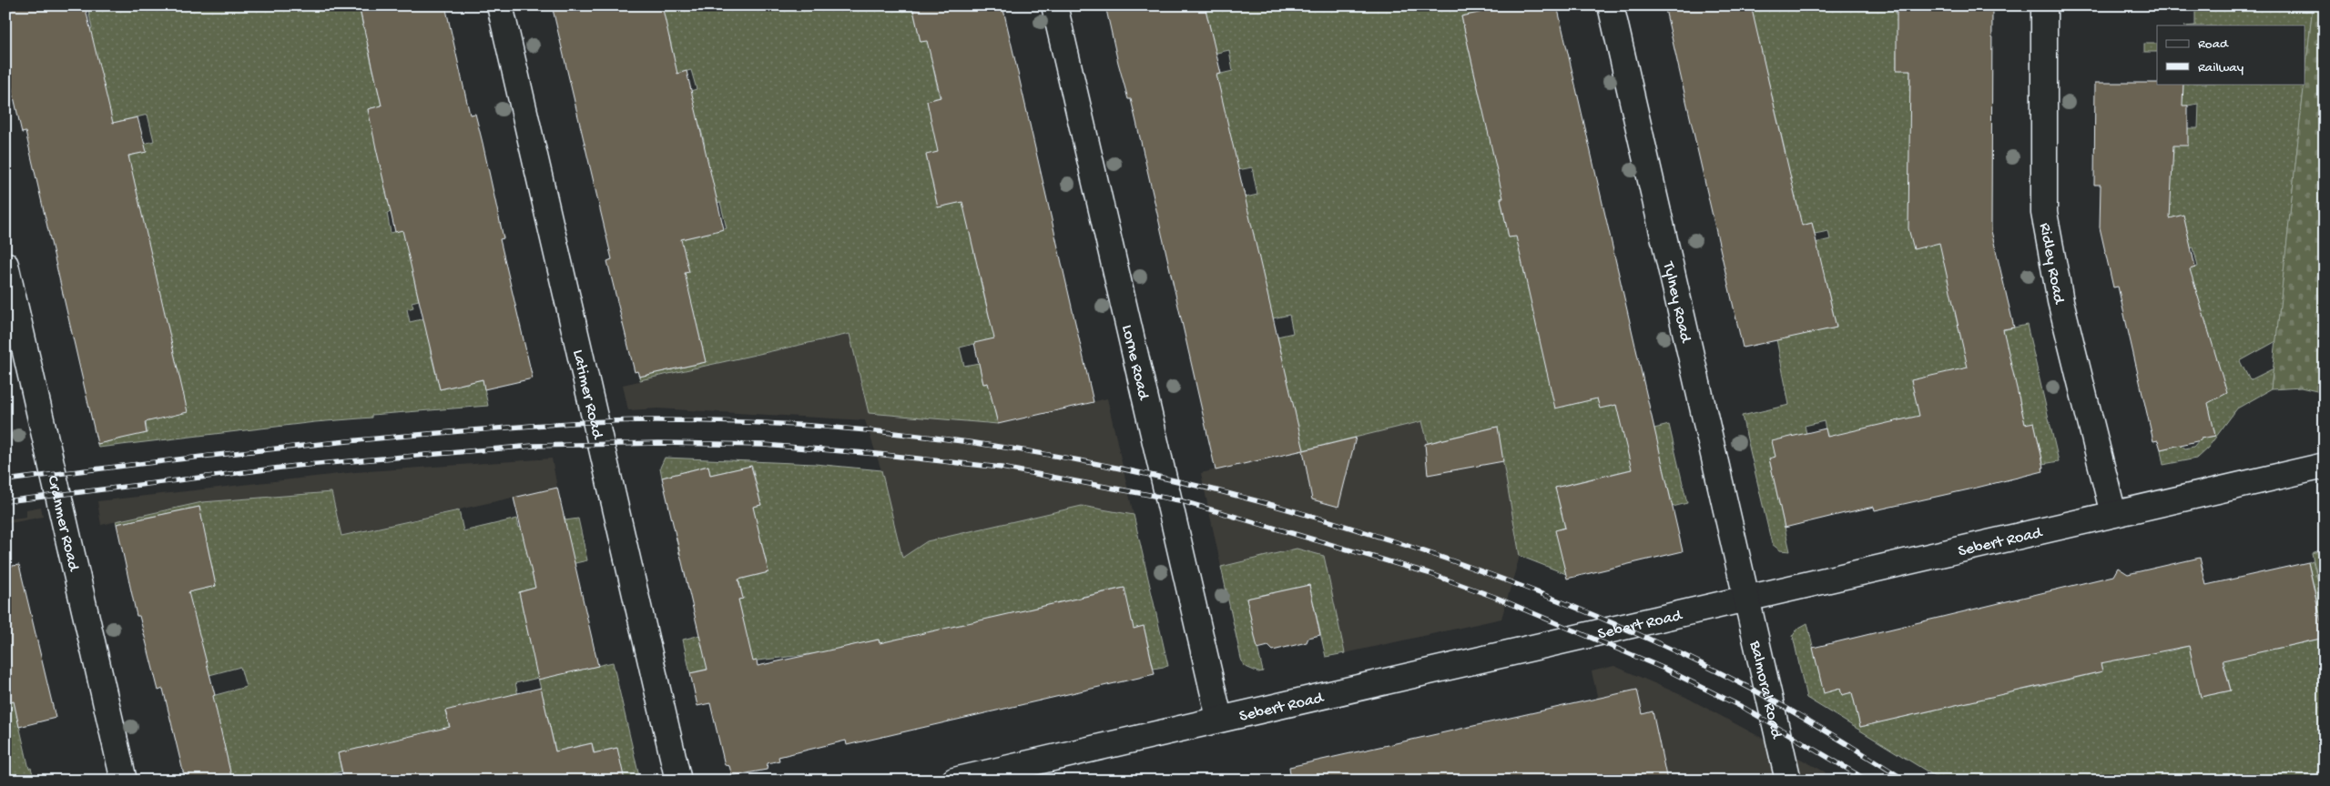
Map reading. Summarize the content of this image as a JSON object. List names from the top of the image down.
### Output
{
  "streets": {
    "street": [
      "Ridley Road",
      "Tylney Road",
      "Lorne Road",
      "Latimer Road",
      "Cranmer Road",
      "Sebert Road",
      "Balmoral Road"
    ]
  },
  "crossings": [
    ["Ridley Road", "Sebert Road"],
    ["Tylney Road", "Sebert Road"],
    ["Tylney Road", "Balmoral Road"],
    ["Lorne Road", "Sebert Road"],
    ["Sebert Road", "Balmoral Road"]
  ],
  "legend": ["Road", "Railway"]
}
